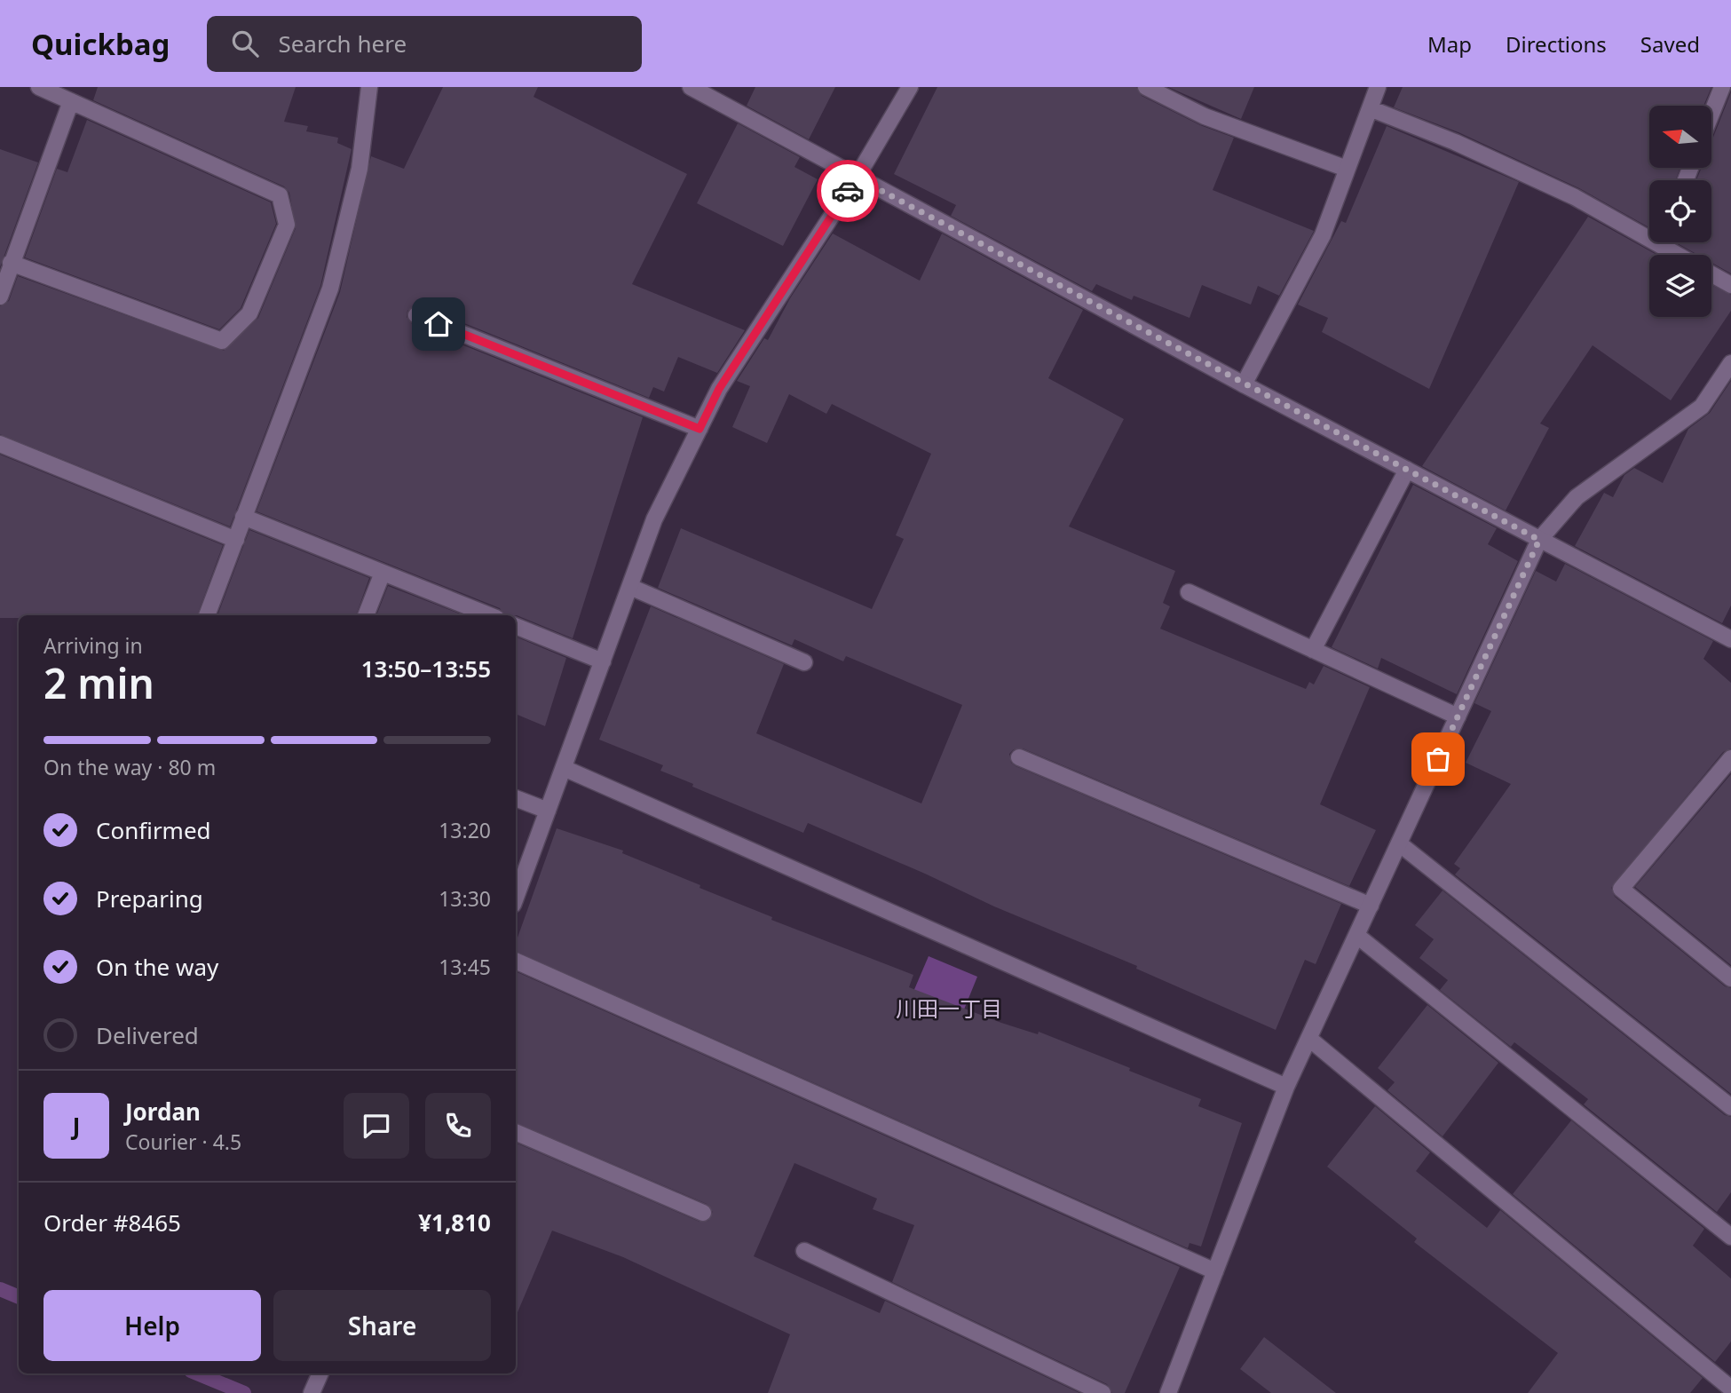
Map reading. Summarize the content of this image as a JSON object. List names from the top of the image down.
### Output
{
  "districts": ["川田一丁目"],
  "north": "left",
  "page": {
    "header": "Quickbag",
    "search": "Search here",
    "nav": ["Map", "Directions", "Saved"],
    "heading": ["2 min", "Arriving in", "13:50–13:55"],
    "panel": [
      "Jordan",
      "Courier · 4.5",
      "Order #8465",
      "¥1,810"
    ],
    "bar": "On the way · 80 m",
    "list": [
      ["Confirmed", "13:20"],
      ["Preparing", "13:30"],
      ["On the way", "13:45"],
      "Delivered"
    ],
    "round": "J",
    "buttons": ["Help", "Share"]
  }
}
